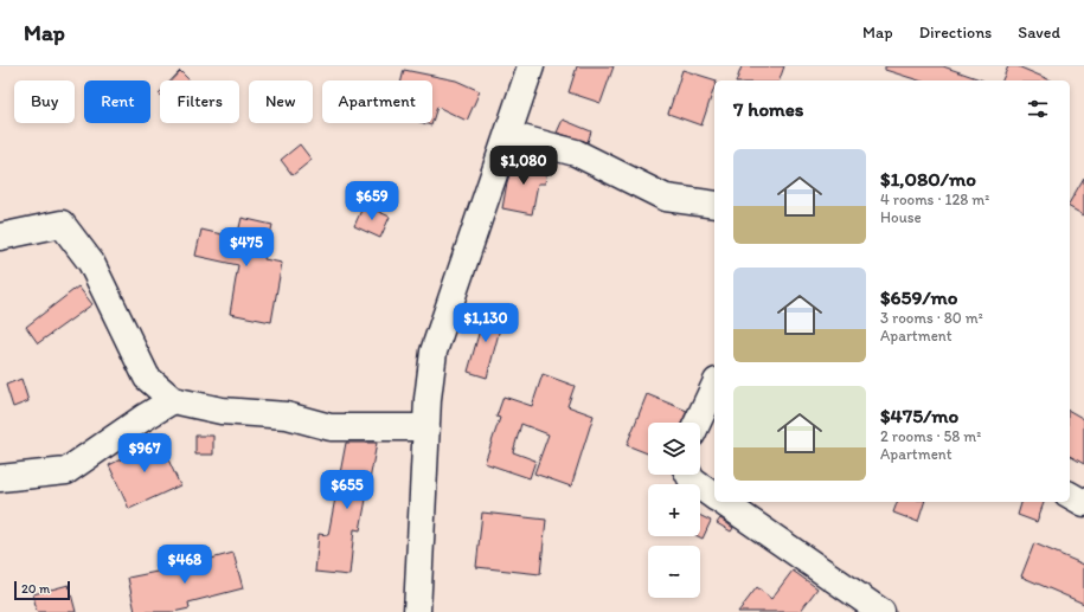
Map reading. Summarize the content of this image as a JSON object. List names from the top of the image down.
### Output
{
  "scale_bar": "20 m",
  "page": {
    "header": "Map",
    "nav": ["Map", "Directions", "Saved"],
    "chip": [
      "Buy",
      "Rent",
      "Filters",
      "New",
      "Apartment"
    ],
    "heading": "7 homes",
    "list": [
      {
        "name": "$1,080/mo",
        "note": "4 rooms · 128 m² · House"
      },
      {
        "name": "$659/mo",
        "note": "3 rooms · 80 m² · Apartment"
      },
      {
        "name": "$475/mo",
        "note": "2 rooms · 58 m² · Apartment"
      }
    ],
    "price": [
      "$1,080",
      "$659",
      "$475",
      "$1,130",
      "$967",
      "$655",
      "$468"
    ],
    "map_buttons": ["+", "−"],
    "scale": "20 m"
  }
}
